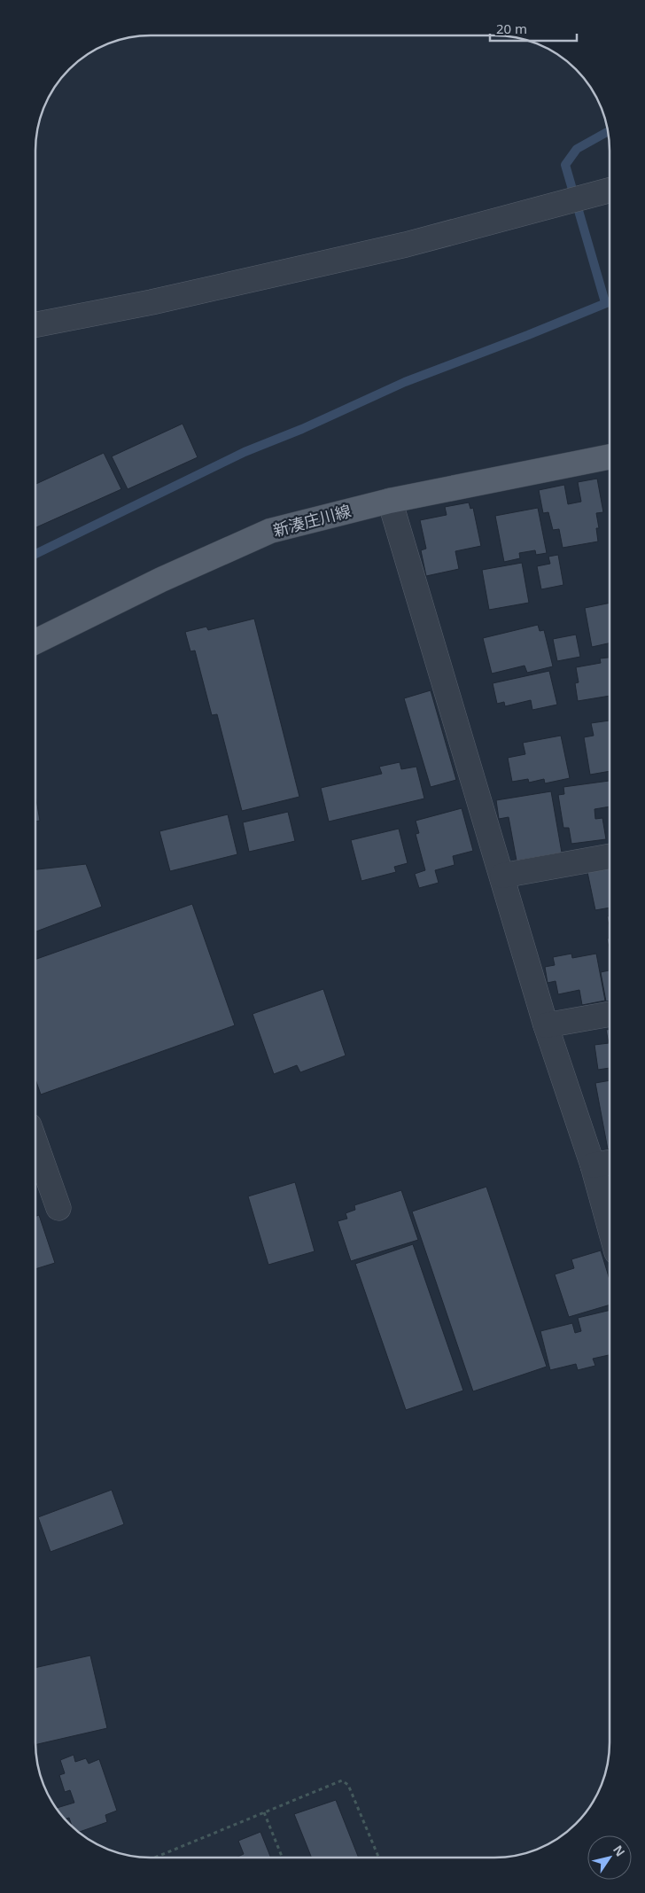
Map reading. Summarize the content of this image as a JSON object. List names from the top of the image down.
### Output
{
  "streets": {
    "main road": ["新湊庄川線"]
  },
  "scale_bar": "20 m",
  "north": "top right"
}
